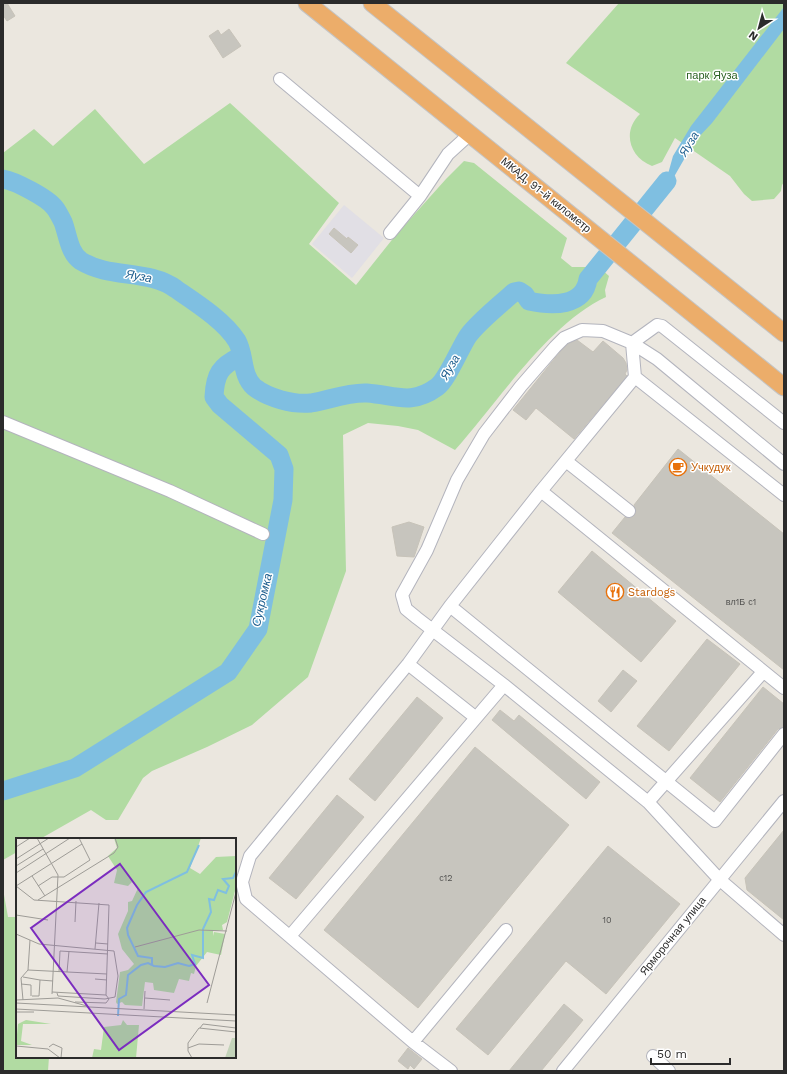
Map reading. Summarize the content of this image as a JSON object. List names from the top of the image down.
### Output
{
  "streets": {
    "highway": ["МКАД, 91-й километр"],
    "lane": ["Ярморочная улица"]
  },
  "water": ["Яуза", "Сукромка"],
  "parks": ["парк Яуза"],
  "places": {
    "cafe": ["Учкудук"],
    "restaurant": ["Stardogs"]
  },
  "house_numbers": ["вл1Б с1", "с12", "10"],
  "scale_bar": "50 m",
  "north": "bottom left"
}
